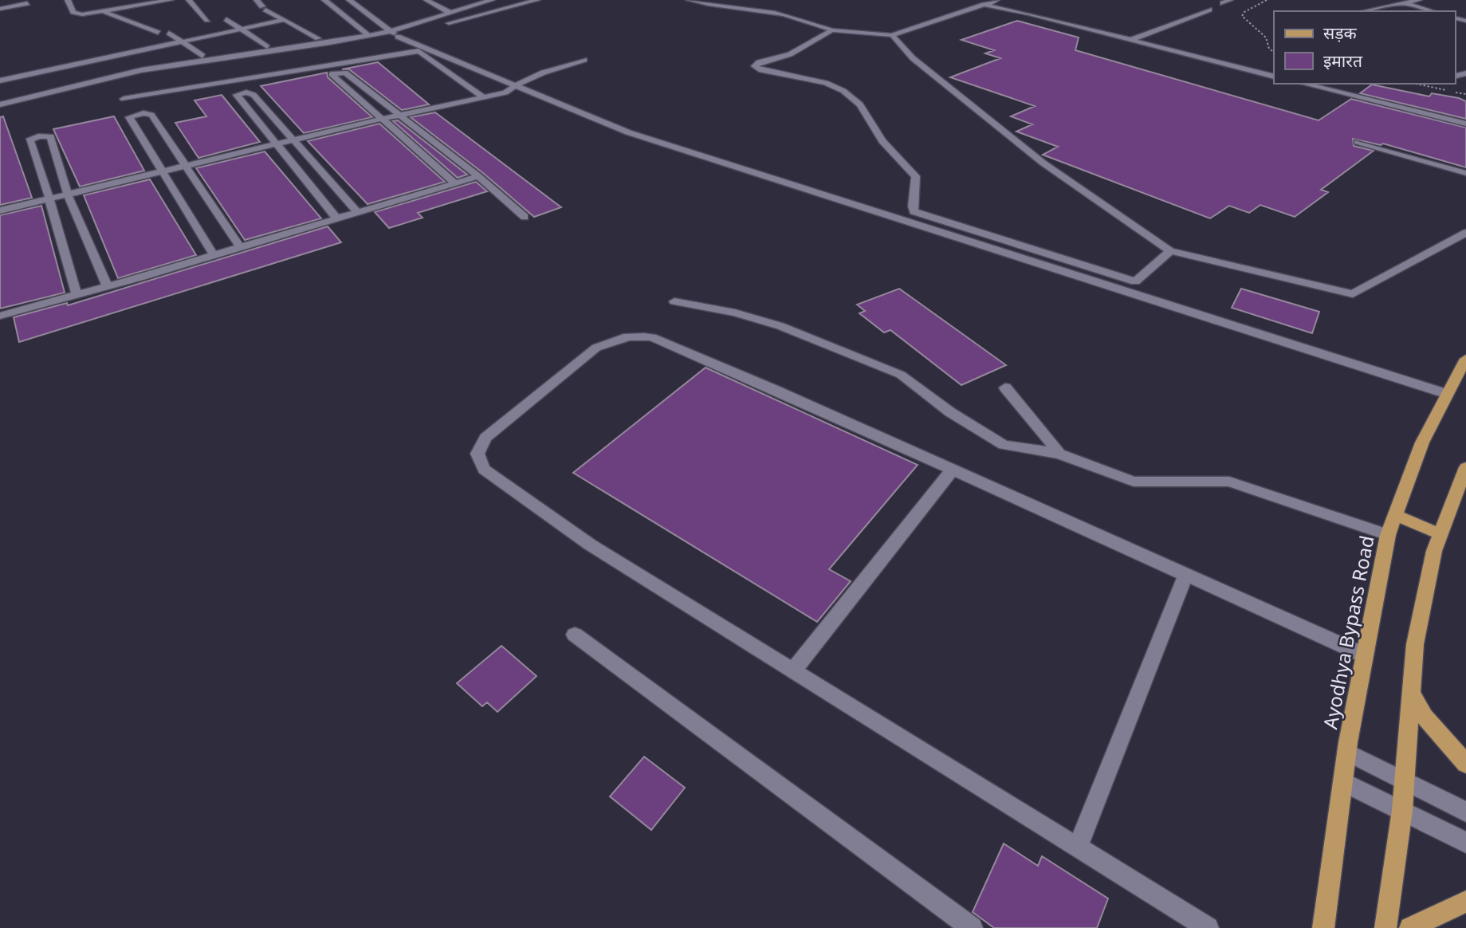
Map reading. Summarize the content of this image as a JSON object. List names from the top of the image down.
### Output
{
  "streets": {
    "main road": ["Ayodhya Bypass Road"]
  },
  "legend": ["सड़क", "इमारत"]
}
